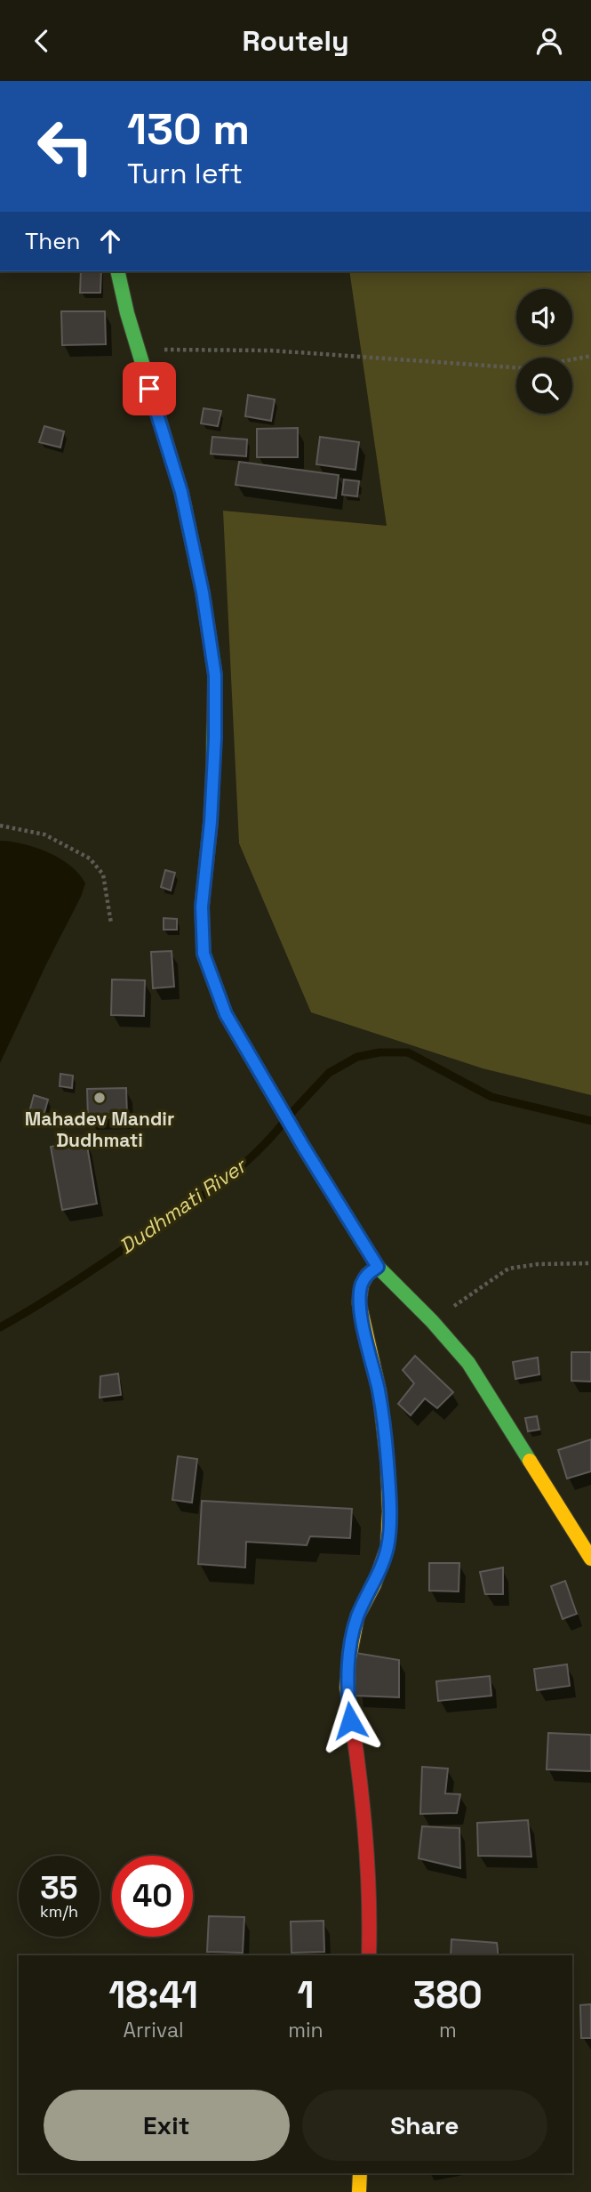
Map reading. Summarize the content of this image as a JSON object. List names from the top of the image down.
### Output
{
  "water": ["Dudhmati River"],
  "places": ["Mahadev Mandir Dudhmati"],
  "page": {
    "header": "Routely",
    "turn": ["130 m", "Turn left"],
    "then": "Then",
    "speed": "35 km/h",
    "limit": "40",
    "eta": [
      "18:41",
      "Arrival",
      "1",
      "min",
      "380",
      "m"
    ],
    "buttons": ["Exit", "Share"]
  }
}
